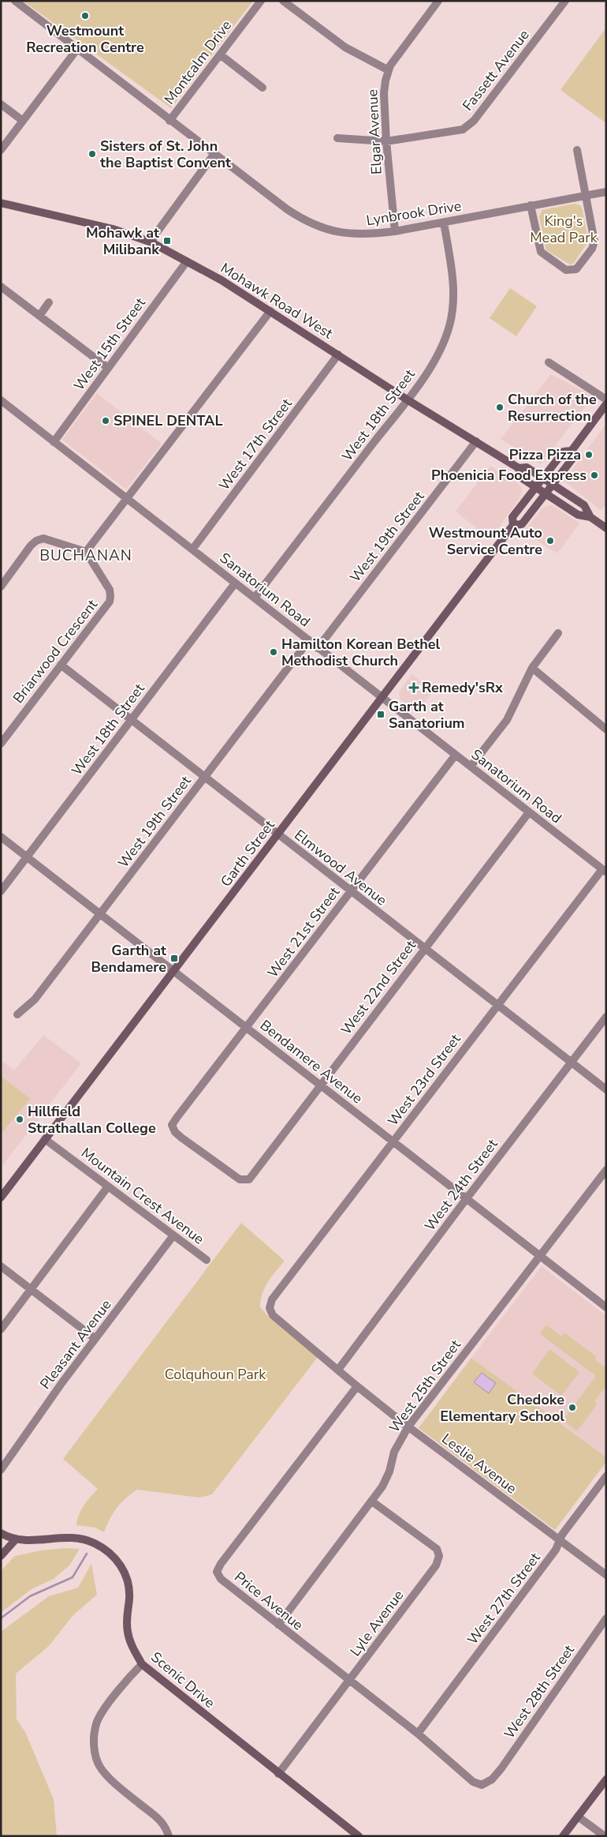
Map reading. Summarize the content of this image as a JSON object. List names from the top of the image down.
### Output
{
  "streets": {
    "main road": ["Mohawk Road West", "Garth Street", "Scenic Drive"],
    "street": [
      "Montcalm Drive",
      "Fassett Avenue",
      "Elgar Avenue",
      "Lynbrook Drive",
      "West 15th Street",
      "West 18th Street",
      "West 17th Street",
      "West 19th Street",
      "Sanatorium Road",
      "Briarwood Crescent",
      "Elmwood Avenue",
      "West 21st Street",
      "West 22nd Street",
      "Bendamere Avenue",
      "West 23rd Street",
      "West 24th Street",
      "Mountain Crest Avenue",
      "Pleasant Avenue",
      "West 25th Street",
      "Leslie Avenue",
      "West 27th Street",
      "Price Avenue",
      "Lyle Avenue",
      "West 28th Street"
    ]
  },
  "crossings": [
    ["Montcalm Drive", "Lynbrook Drive"],
    ["Fassett Avenue", "Elgar Avenue"],
    ["Elgar Avenue", "Lynbrook Drive"],
    ["Lynbrook Drive", "West 18th Street"],
    ["Mohawk Road West", "West 15th Street"],
    ["Mohawk Road West", "West 18th Street"],
    ["Mohawk Road West", "West 17th Street"],
    ["Mohawk Road West", "West 19th Street"],
    ["Mohawk Road West", "Garth Street"],
    ["West 15th Street", "Sanatorium Road"],
    ["West 18th Street", "Sanatorium Road"],
    ["West 18th Street", "Elmwood Avenue"],
    ["West 18th Street", "Bendamere Avenue"],
    ["West 17th Street", "Sanatorium Road"],
    ["West 19th Street", "Sanatorium Road"],
    ["West 19th Street", "Elmwood Avenue"],
    ["West 19th Street", "Bendamere Avenue"],
    ["Sanatorium Road", "Garth Street"],
    ["Sanatorium Road", "West 21st Street"],
    ["Sanatorium Road", "West 22nd Street"],
    ["Sanatorium Road", "West 23rd Street"],
    ["Briarwood Crescent", "Elmwood Avenue"],
    ["Garth Street", "Elmwood Avenue"],
    ["Garth Street", "Bendamere Avenue"],
    ["Garth Street", "Mountain Crest Avenue"],
    ["Elmwood Avenue", "West 21st Street"],
    ["Elmwood Avenue", "West 22nd Street"],
    ["Elmwood Avenue", "West 23rd Street"],
    ["Elmwood Avenue", "West 24th Street"],
    ["West 21st Street", "West 22nd Street"],
    ["West 21st Street", "Bendamere Avenue"],
    ["West 22nd Street", "Bendamere Avenue"],
    ["Bendamere Avenue", "West 23rd Street"],
    ["Bendamere Avenue", "West 24th Street"],
    ["Bendamere Avenue", "West 25th Street"],
    ["West 23rd Street", "Leslie Avenue"],
    ["West 24th Street", "Leslie Avenue"],
    ["Mountain Crest Avenue", "Pleasant Avenue"],
    ["West 25th Street", "Leslie Avenue"],
    ["West 25th Street", "Price Avenue"],
    ["West 25th Street", "Lyle Avenue"],
    ["Leslie Avenue", "West 27th Street"],
    ["Leslie Avenue", "Price Avenue"],
    ["West 27th Street", "Price Avenue"],
    ["Price Avenue", "Lyle Avenue"],
    ["Price Avenue", "West 28th Street"],
    ["Lyle Avenue", "Scenic Drive"]
  ],
  "districts": ["BUCHANAN"],
  "parks": ["King's Mead Park", "Colquhoun Park"],
  "places": {
    "other": [
      "Westmount Recreation Centre",
      "Sisters of St. John the Baptist Convent",
      "Church of the Resurrection",
      "SPINEL DENTAL",
      "Pizza Pizza",
      "Phoenicia Food Express",
      "Westmount Auto Service Centre",
      "Hamilton Korean Bethel Methodist Church",
      "Hillfield Strathallan College",
      "Chedoke Elementary School"
    ],
    "transit": ["Mohawk at Milibank", "Garth at Sanatorium", "Garth at Bendamere"],
    "health": ["Remedy'sRx"]
  }
}
